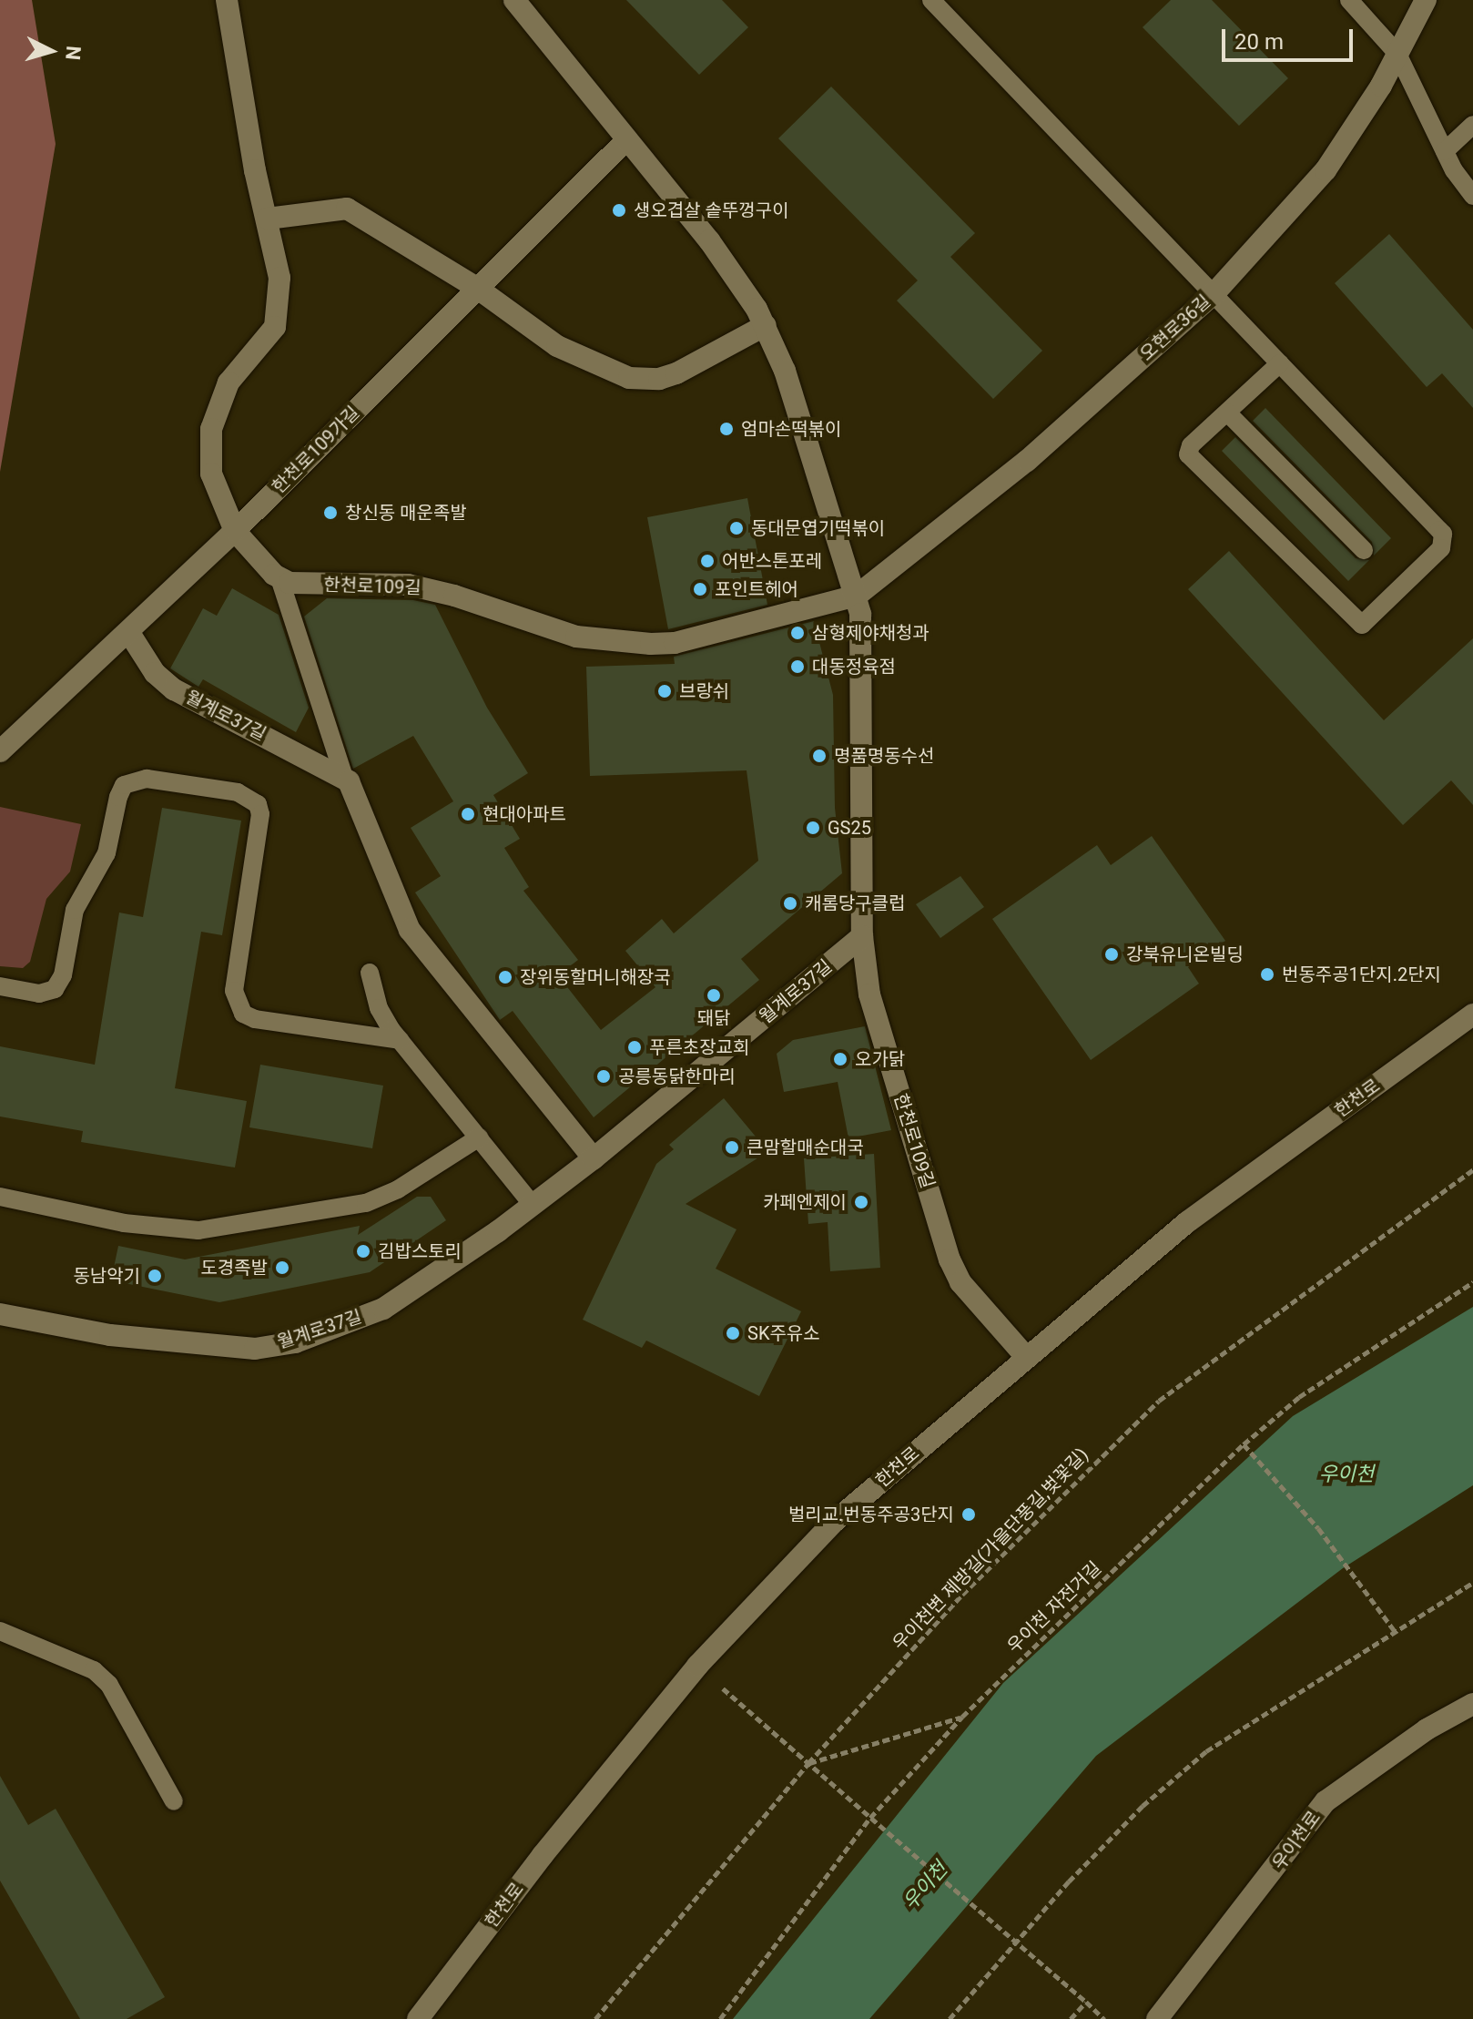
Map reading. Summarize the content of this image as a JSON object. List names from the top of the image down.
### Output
{
  "streets": {
    "street": [
      "오현로36길",
      "한천로109가길",
      "한천로109길",
      "월계로37길",
      "한천로",
      "우이천로"
    ],
    "path": ["우이천변 제방길(가을단풍길,벚꽃길)", "우이천 자전거길"]
  },
  "crossings": [
    ["오현로36길", "한천로109길"],
    ["한천로109가길", "한천로109길"],
    ["한천로109가길", "월계로37길"],
    ["한천로109길", "월계로37길"],
    ["한천로109길", "한천로"]
  ],
  "water": ["우이천"],
  "places": [
    "생오겹살 솥뚜껑구이",
    "엄마손떡볶이",
    "창신동 매운족발",
    "동대문엽기떡볶이",
    "어반스톤포레",
    "포인트헤어",
    "삼형제야채청과",
    "대동정육점",
    "브랑쉬",
    "명품명동수선",
    "현대아파트",
    "GS25",
    "캐롬당구클럽",
    "강북유니온빌딩",
    "번동주공1단지.2단지",
    "장위동할머니해장국",
    "돼닭",
    "푸른초장교회",
    "오가닭",
    "공릉동닭한마리",
    "큰맘할매순대국",
    "카페엔제이",
    "김밥스토리",
    "도경족발",
    "동남악기",
    "SK주유소",
    "벌리교.번동주공3단지"
  ],
  "scale_bar": "20 m",
  "north": "right"
}
